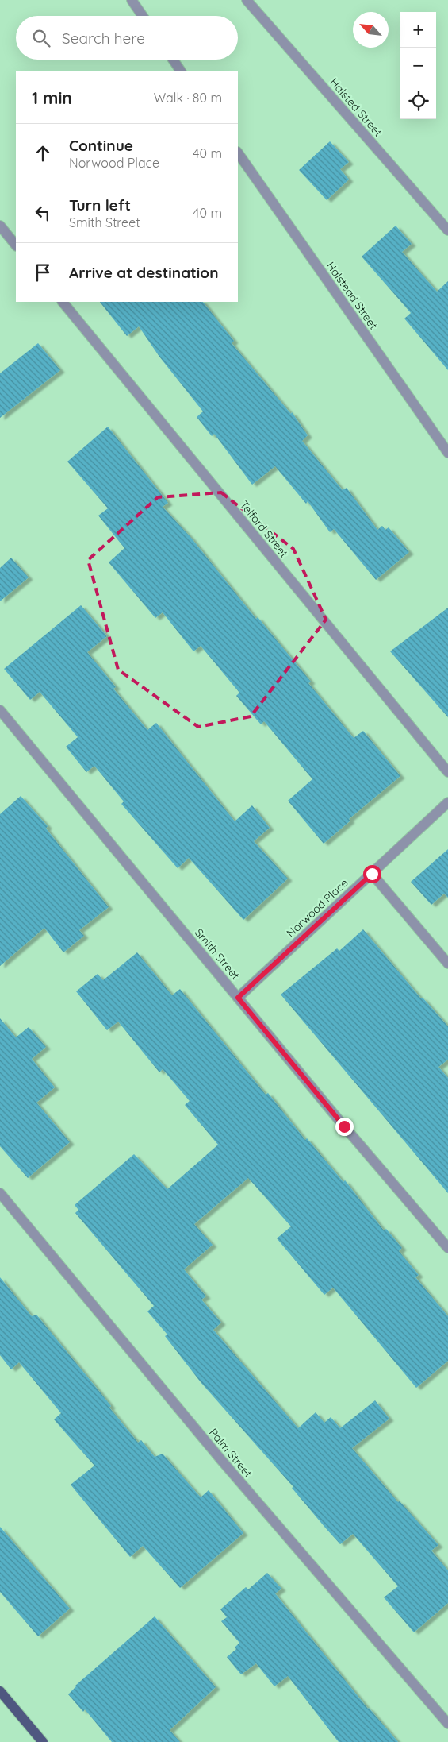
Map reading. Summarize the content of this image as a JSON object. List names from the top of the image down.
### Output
{
  "streets": {
    "street": [
      "Halsted Street",
      "Halstead Street",
      "Telford Street",
      "Norwood Place",
      "Smith Street",
      "Palm Street"
    ]
  },
  "crossings": [
    ["Norwood Place", "Smith Street"]
  ],
  "north": "top left",
  "page": {
    "map_buttons": ["+", "−"],
    "search": "Search here",
    "heading": ["1 min", "Walk · 80 m"],
    "list": [
      ["Continue", "Norwood Place", "40 m"],
      ["Turn left", "Smith Street", "40 m"],
      "Arrive at destination"
    ]
  }
}
